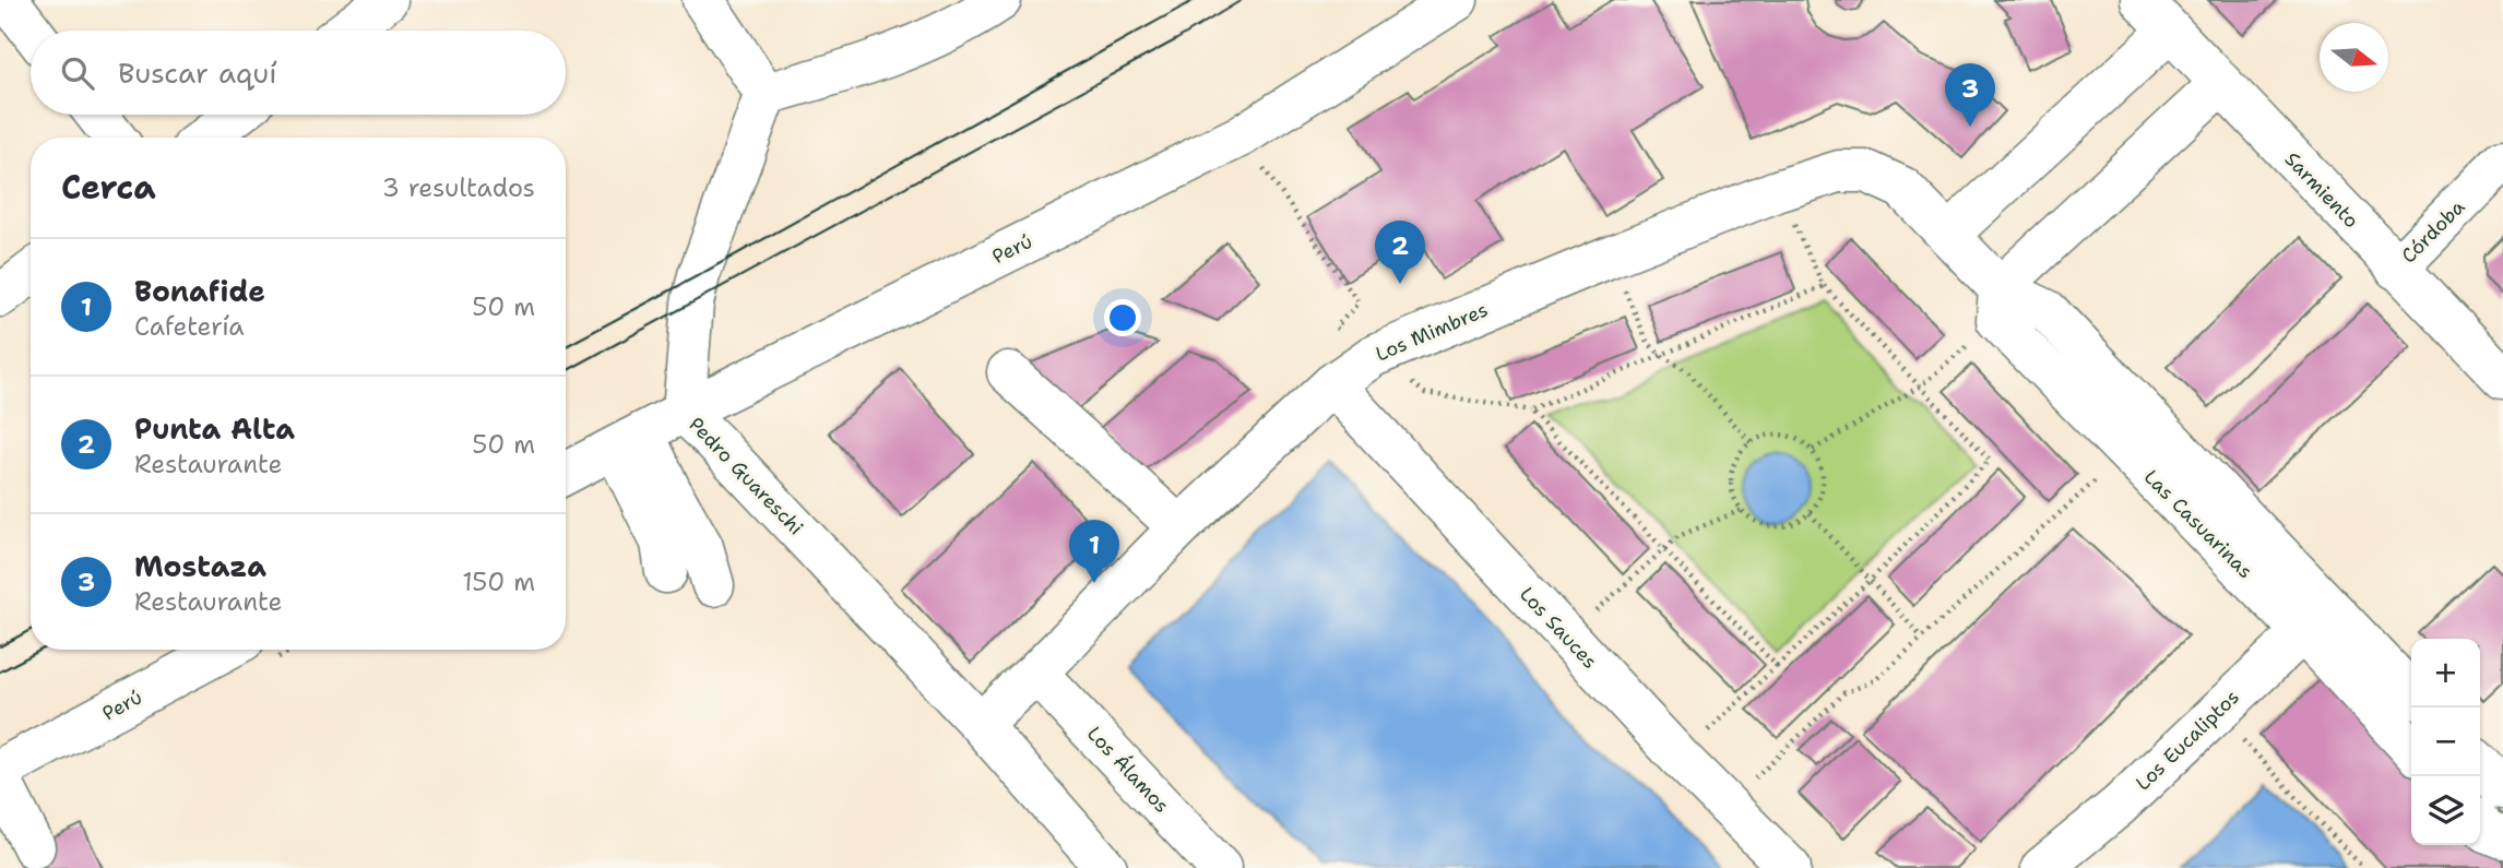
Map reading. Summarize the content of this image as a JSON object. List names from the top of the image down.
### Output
{
  "streets": {
    "street": [
      "Sarmiento",
      "Córdoba",
      "Perú",
      "Los Mimbres",
      "Pedro Guareschi",
      "Las Casuarinas",
      "Los Sauces",
      "Los Eucaliptos",
      "Los Álamos"
    ]
  },
  "crossings": [
    ["Sarmiento", "Córdoba"],
    ["Perú", "Pedro Guareschi"],
    ["Los Mimbres", "Pedro Guareschi"],
    ["Los Mimbres", "Las Casuarinas"],
    ["Los Mimbres", "Los Sauces"],
    ["Los Mimbres", "Los Álamos"],
    ["Las Casuarinas", "Los Eucaliptos"]
  ],
  "north": "right",
  "page": {
    "search": "Buscar aquí",
    "pins": ["3", "2", "1"],
    "heading": ["Cerca", "3 resultados"],
    "list": [
      {
        "mark": "1",
        "name": "Bonafide",
        "note": "Cafetería",
        "value": "50 m"
      },
      {
        "mark": "2",
        "name": "Punta Alta",
        "note": "Restaurante",
        "value": "50 m"
      },
      {
        "mark": "3",
        "name": "Mostaza",
        "note": "Restaurante",
        "value": "150 m"
      }
    ],
    "map_buttons": ["+", "−"]
  }
}
